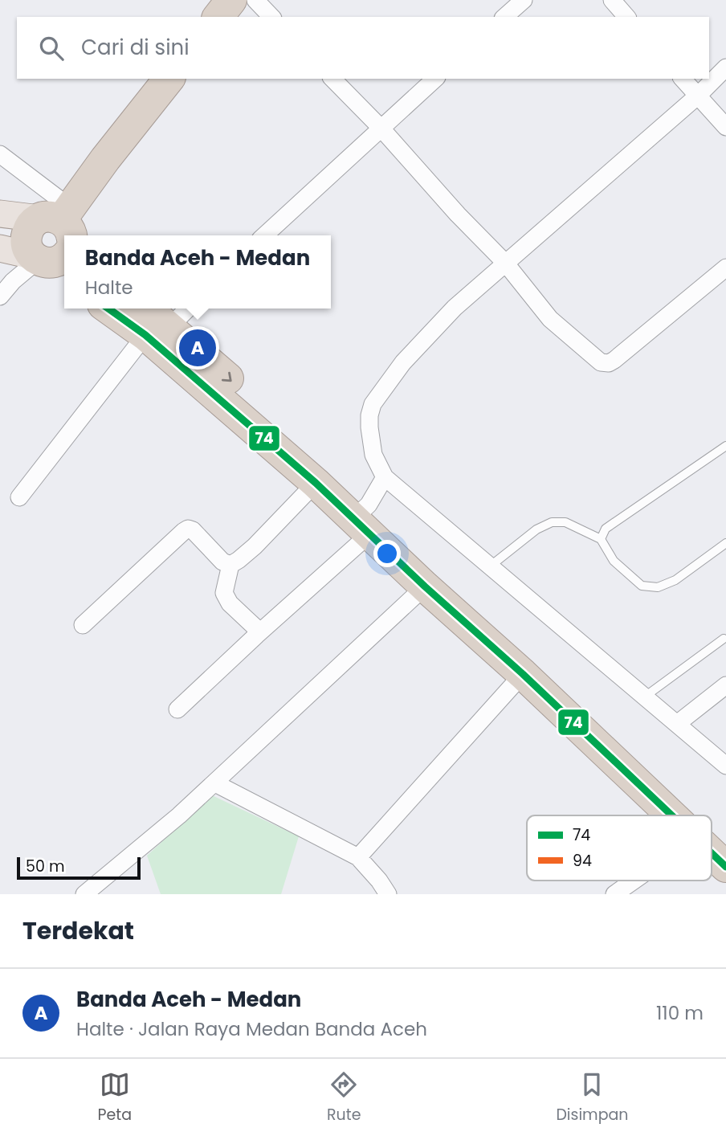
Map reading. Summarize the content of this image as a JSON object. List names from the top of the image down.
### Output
{
  "lines": ["transit line 74"],
  "legend": ["74", "94"],
  "scale_bar": "50 m",
  "page": {
    "search": "Cari di sini",
    "popup": ["Banda Aceh - Medan", "Halte"],
    "pins": "A",
    "scale": "50 m",
    "heading": "Terdekat",
    "list": [
      {
        "mark": "A",
        "name": "Banda Aceh - Medan",
        "note": "Halte · Jalan Raya Medan Banda Aceh",
        "value": "110 m"
      }
    ],
    "nav": ["Peta", "Rute", "Disimpan"]
  }
}
